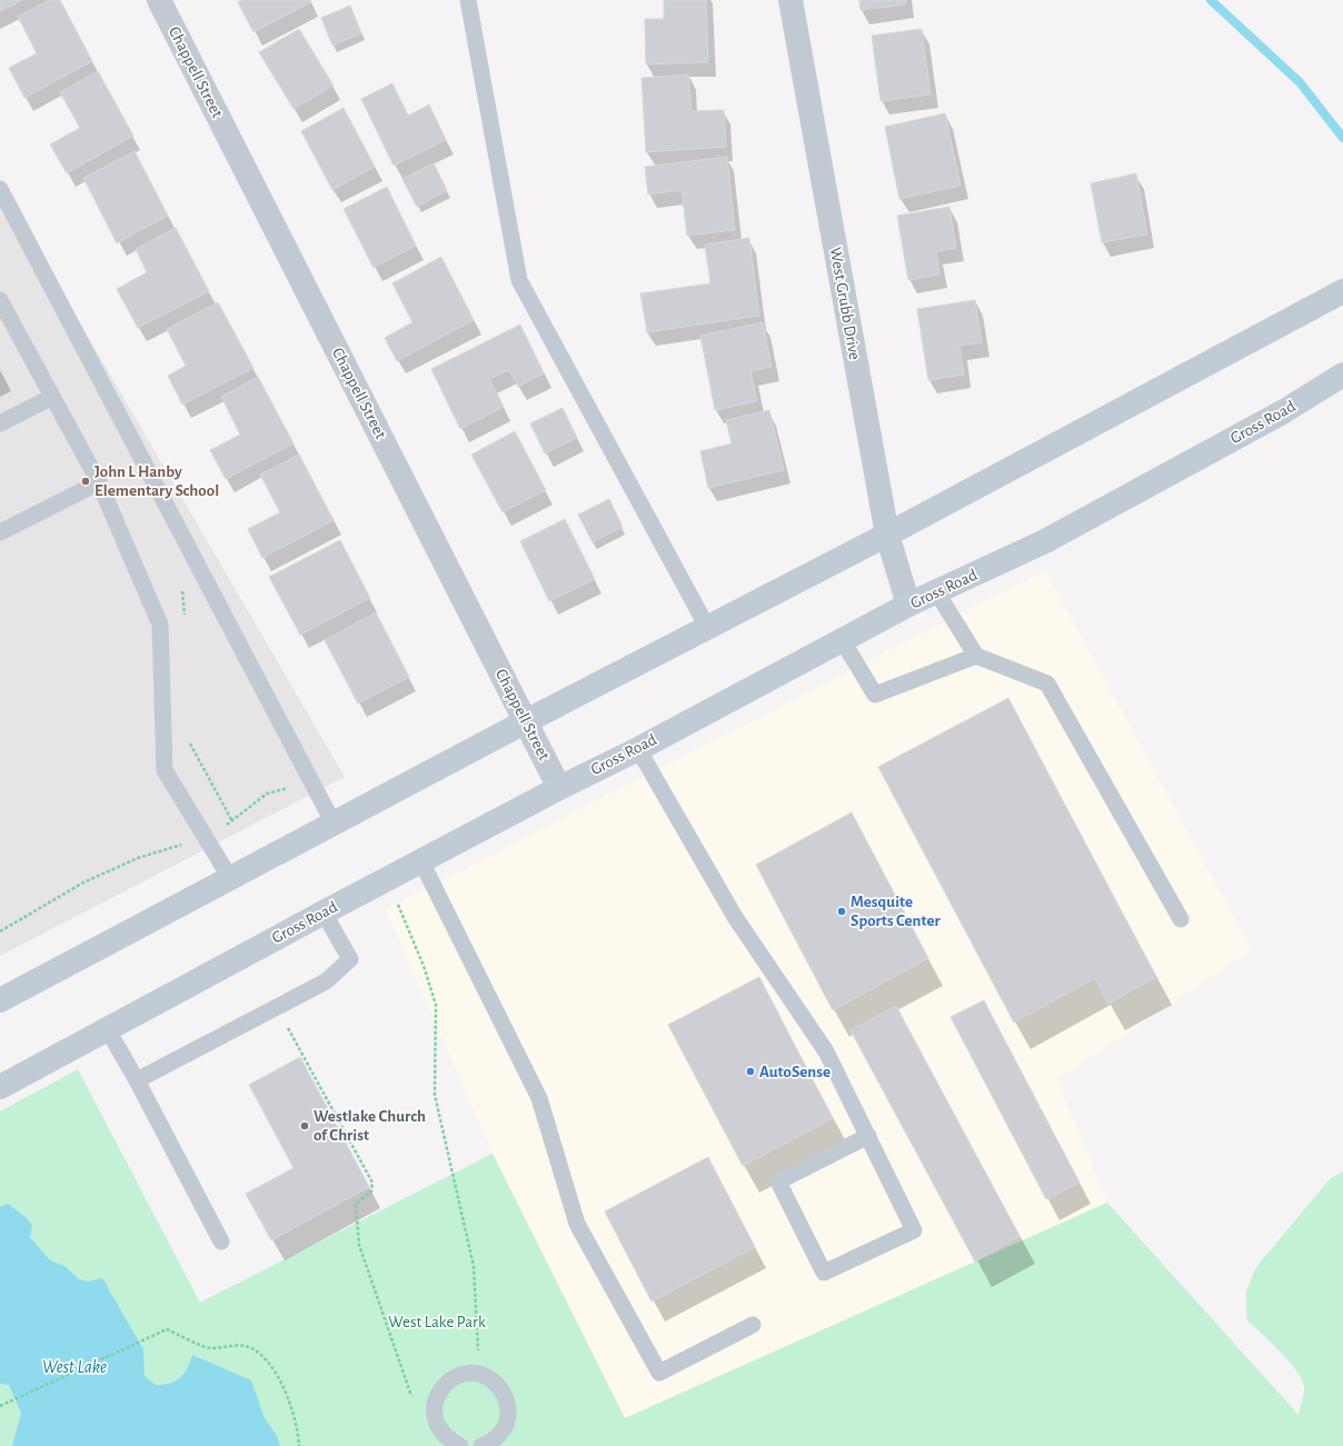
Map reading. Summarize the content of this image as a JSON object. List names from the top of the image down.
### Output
{
  "streets": {
    "main road": ["Gross Road"],
    "street": ["Chappell Street", "West Grubb Drive"]
  },
  "crossings": [
    ["Chappell Street", "Gross Road"],
    ["West Grubb Drive", "Gross Road"]
  ],
  "water": ["West Lake"],
  "parks": ["West Lake Park"],
  "places": [
    "John L Hanby Elementary School",
    "Mesquite Sports Center",
    "AutoSense",
    "Westlake Church of Christ"
  ]
}
